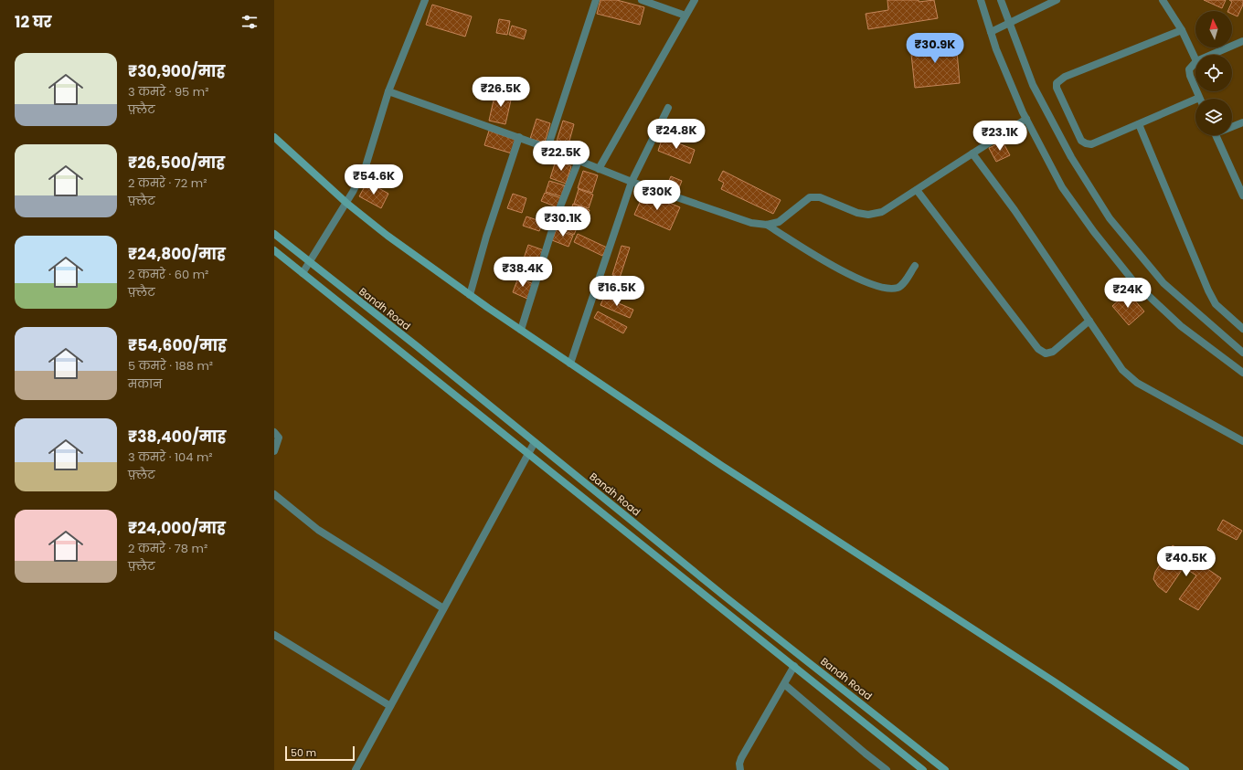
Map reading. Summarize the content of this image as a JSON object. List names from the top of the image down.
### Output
{
  "streets": {
    "main road": ["Bandh Road"]
  },
  "scale_bar": "50 m",
  "north": "top",
  "page": {
    "heading": "12 घर",
    "price": [
      "₹30.9K",
      "₹26.5K",
      "₹24.8K",
      "₹23.1K",
      "₹22.5K",
      "₹54.6K",
      "₹30K",
      "₹30.1K",
      "₹38.4K",
      "₹16.5K",
      "₹24K",
      "₹40.5K"
    ],
    "list": [
      {
        "name": "₹30,900/माह",
        "note": "3 कमरे · 95 m² · फ़्लैट"
      },
      {
        "name": "₹26,500/माह",
        "note": "2 कमरे · 72 m² · फ़्लैट"
      },
      {
        "name": "₹24,800/माह",
        "note": "2 कमरे · 60 m² · फ़्लैट"
      },
      {
        "name": "₹54,600/माह",
        "note": "5 कमरे · 188 m² · मकान"
      },
      {
        "name": "₹38,400/माह",
        "note": "3 कमरे · 104 m² · फ़्लैट"
      },
      {
        "name": "₹24,000/माह",
        "note": "2 कमरे · 78 m² · फ़्लैट"
      }
    ],
    "scale": "50 m"
  }
}
